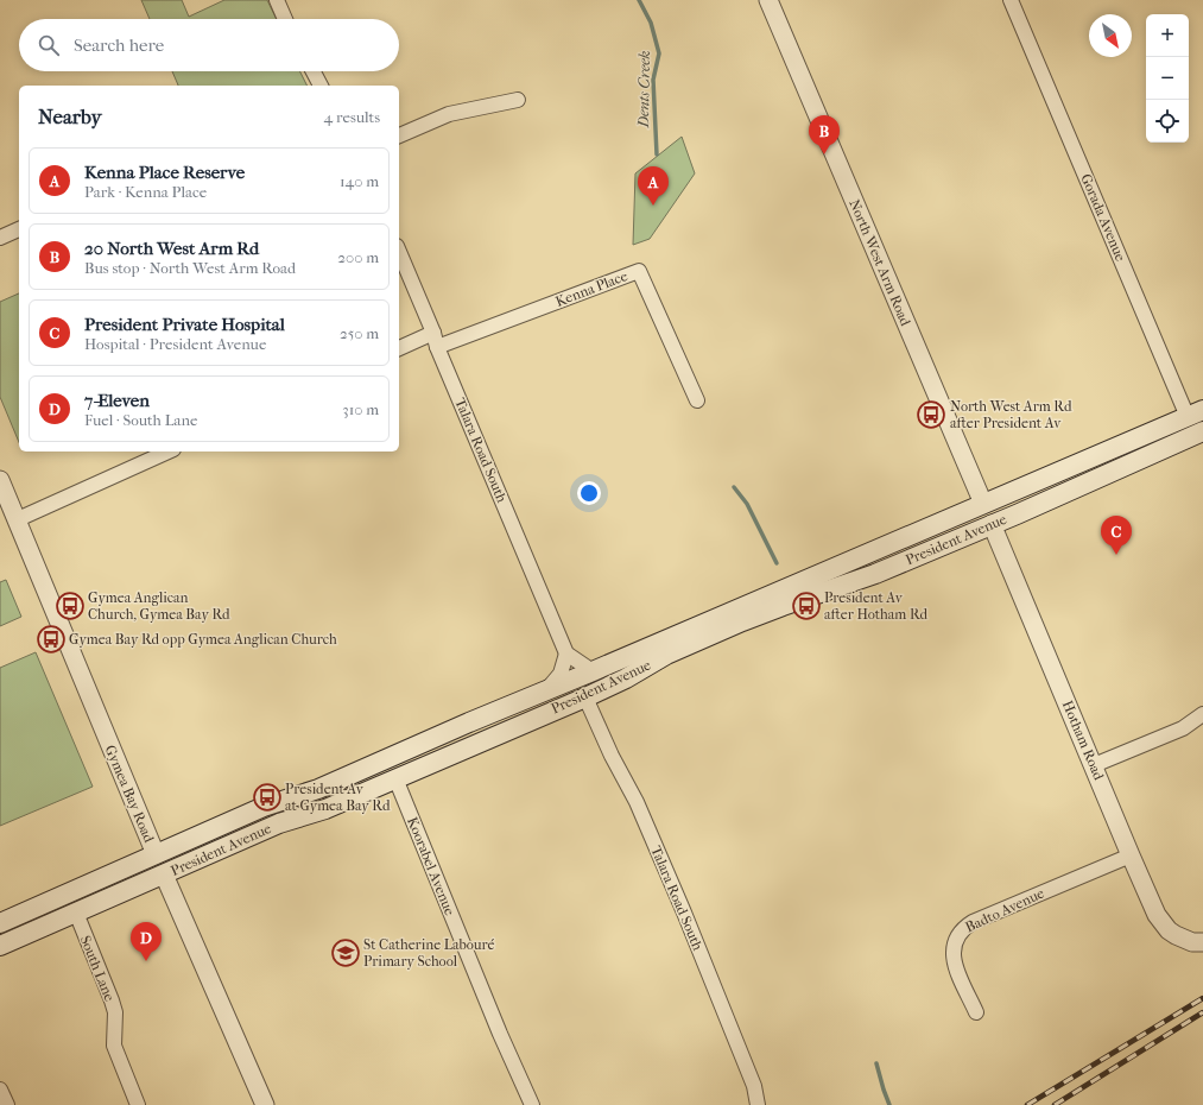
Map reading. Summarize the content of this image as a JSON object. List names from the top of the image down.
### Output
{
  "streets": {
    "main road": [
      "Gorada Avenue",
      "North West Arm Road",
      "President Avenue",
      "Gymea Bay Road",
      "Koorabel Avenue"
    ],
    "street": [
      "Kenna Place",
      "Talara Road South",
      "Hotham Road",
      "Badto Avenue",
      "South Lane"
    ]
  },
  "crossings": [
    ["Gorada Avenue", "President Avenue"],
    ["North West Arm Road", "President Avenue"],
    ["North West Arm Road", "Hotham Road"],
    ["Kenna Place", "Talara Road South"],
    ["Talara Road South", "President Avenue"],
    ["President Avenue", "Hotham Road"],
    ["President Avenue", "Gymea Bay Road"],
    ["President Avenue", "Koorabel Avenue"],
    ["President Avenue", "South Lane"],
    ["Hotham Road", "Badto Avenue"]
  ],
  "water": ["Dents Creek"],
  "places": {
    "bus stop": [
      "North West Arm Rd after President Av",
      "Gymea Anglican Church, Gymea Bay Rd",
      "President Av after Hotham Rd",
      "Gymea Bay Rd opp Gymea Anglican Church",
      "President Av at Gymea Bay Rd"
    ],
    "school or university": ["St Catherine Labouré Primary School"]
  },
  "north": "bottom right",
  "page": {
    "map_buttons": ["+", "−"],
    "search": "Search here",
    "heading": ["Nearby", "4 results"],
    "pins": [
      "B",
      "A",
      "C",
      "D"
    ],
    "list": [
      {
        "mark": "A",
        "name": "Kenna Place Reserve",
        "note": "Park · Kenna Place",
        "value": "140 m"
      },
      {
        "mark": "B",
        "name": "20 North West Arm Rd",
        "note": "Bus stop · North West Arm Road",
        "value": "200 m"
      },
      {
        "mark": "C",
        "name": "President Private Hospital",
        "note": "Hospital · President Avenue",
        "value": "250 m"
      },
      {
        "mark": "D",
        "name": "7-Eleven",
        "note": "Fuel · South Lane",
        "value": "310 m"
      }
    ]
  }
}
